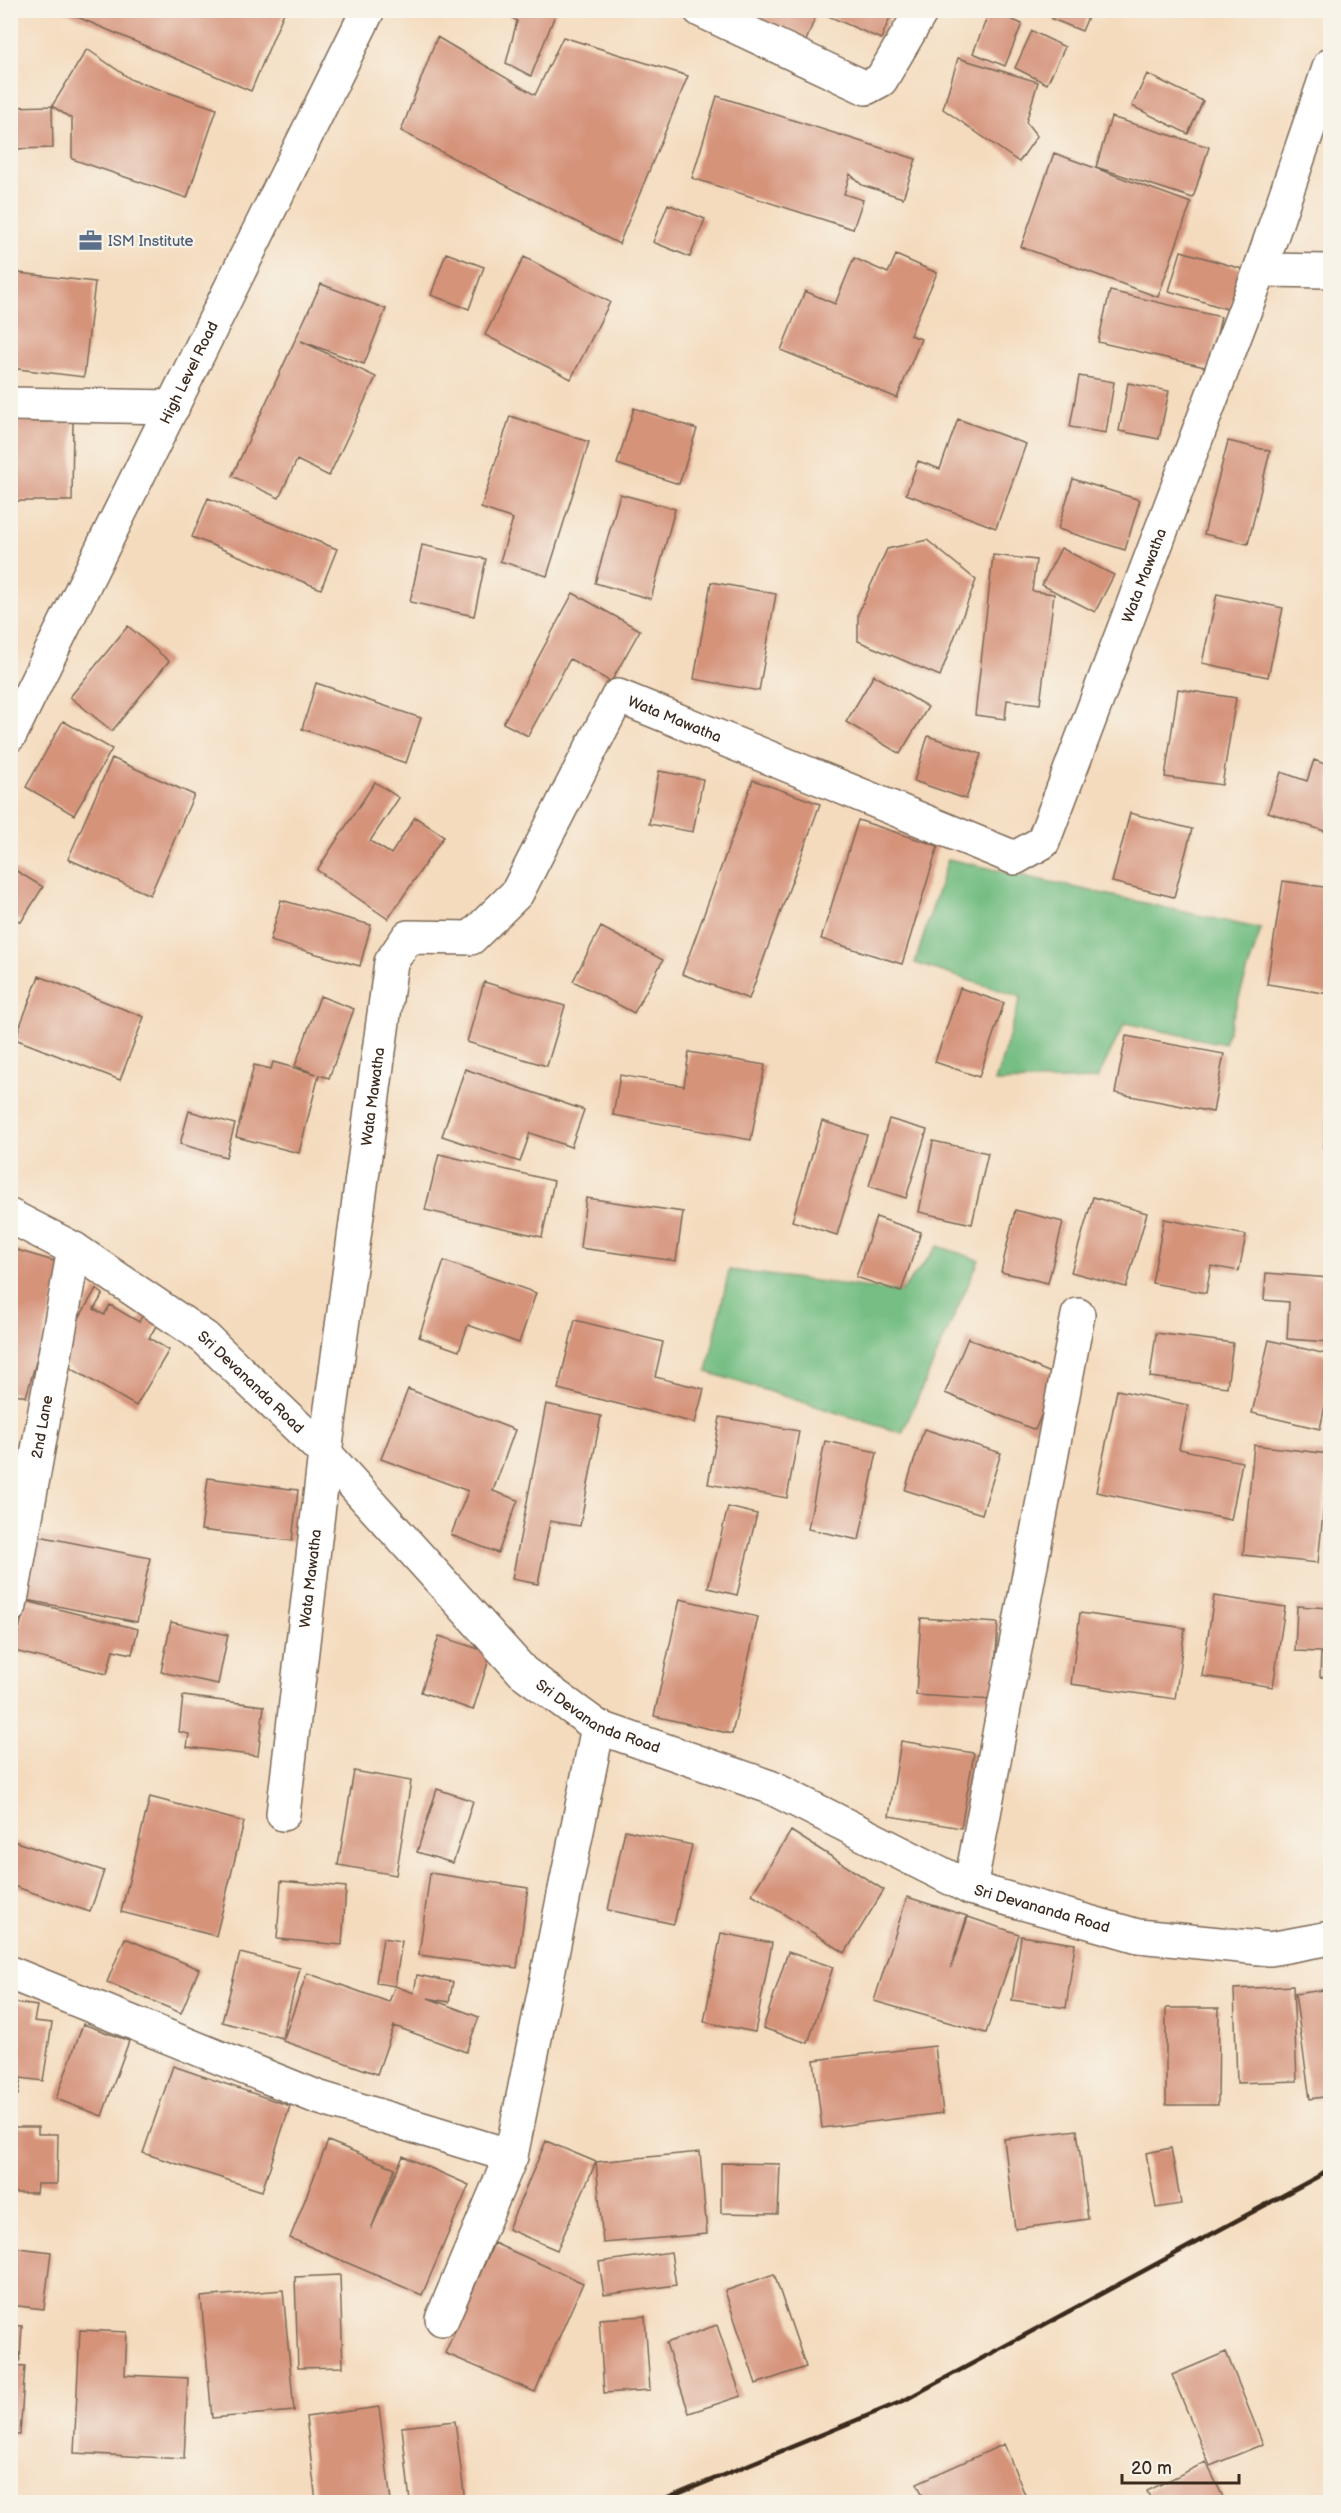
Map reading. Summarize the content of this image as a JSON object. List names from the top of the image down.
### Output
{
  "streets": {
    "main road": [
      "High Level Road",
      "Wata Mawatha",
      "Sri Devananda Road",
      "2nd Lane"
    ]
  },
  "crossings": [
    ["Wata Mawatha", "Sri Devananda Road"],
    ["Sri Devananda Road", "2nd Lane"]
  ],
  "places": {
    "office": ["ISM Institute"]
  },
  "scale_bar": "20 m"
}
